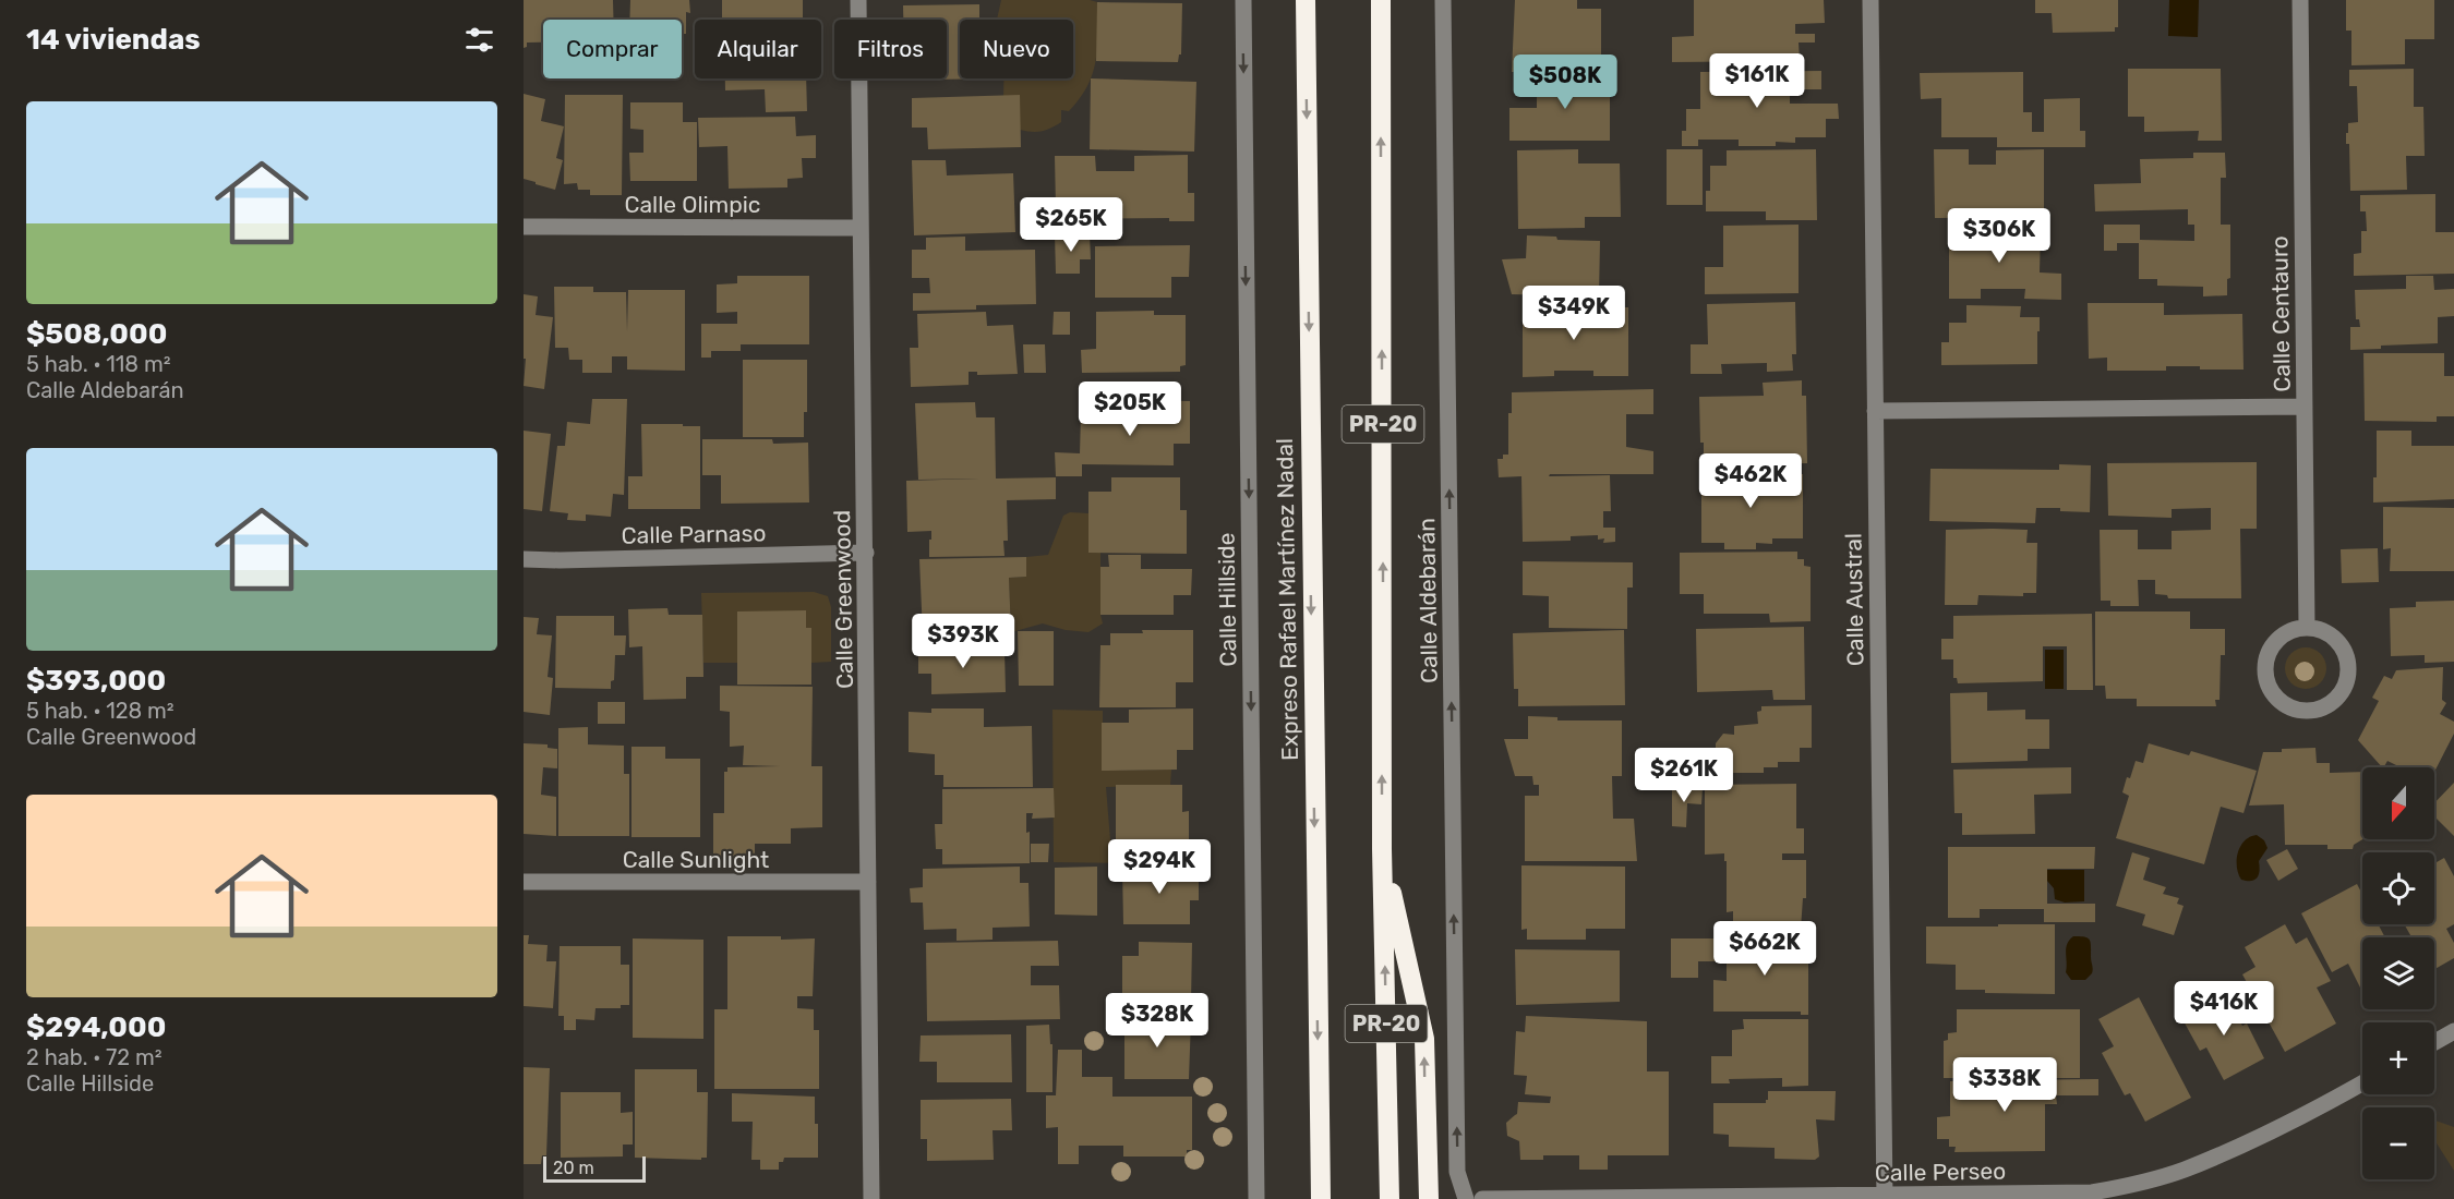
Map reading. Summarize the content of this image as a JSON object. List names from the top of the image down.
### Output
{
  "streets": {
    "highway": ["PR-20", "Expreso Rafael Martínez Nadal"],
    "street": [
      "Calle Olimpic",
      "Calle Centauro",
      "Calle Parnaso",
      "Calle Greenwood",
      "Calle Hillside",
      "Calle Austral",
      "Calle Aldebarán",
      "Calle Sunlight",
      "Calle Perseo"
    ]
  },
  "crossings": [
    ["Calle Olimpic", "Calle Greenwood"],
    ["Calle Parnaso", "Calle Greenwood"],
    ["Calle Greenwood", "Calle Sunlight"],
    ["Calle Austral", "Calle Perseo"]
  ],
  "one_way": ["Calle Hillside", "Calle Aldebarán"],
  "scale_bar": "20 m",
  "north": "bottom",
  "page": {
    "heading": "14 viviendas",
    "chip": [
      "Comprar",
      "Alquilar",
      "Filtros",
      "Nuevo"
    ],
    "price": [
      "$161K",
      "$508K",
      "$265K",
      "$306K",
      "$349K",
      "$205K",
      "$462K",
      "$393K",
      "$261K",
      "$294K",
      "$662K",
      "$416K",
      "$328K",
      "$338K"
    ],
    "list": [
      {
        "name": "$508,000",
        "note": "5 hab. · 118 m² · Calle Aldebarán"
      },
      {
        "name": "$393,000",
        "note": "5 hab. · 128 m² · Calle Greenwood"
      },
      {
        "name": "$294,000",
        "note": "2 hab. · 72 m² · Calle Hillside"
      }
    ],
    "map_buttons": ["+", "−"],
    "scale": "20 m"
  }
}
